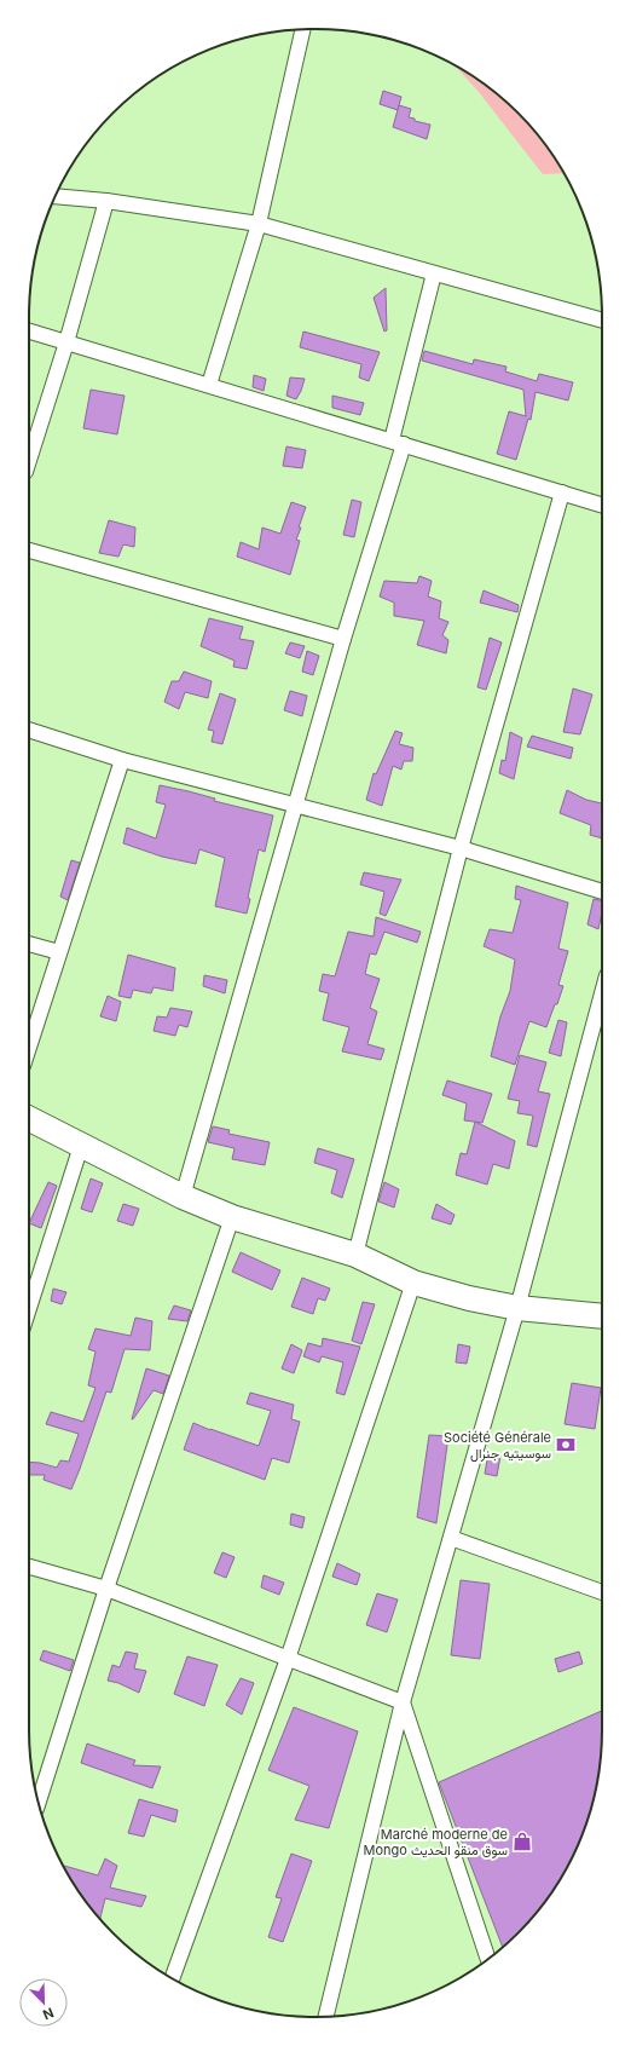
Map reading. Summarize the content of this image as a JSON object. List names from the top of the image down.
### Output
{
  "places": {
    "bank": ["Société Générale سوسيتيه جنرال"],
    "shop": ["Marché moderne de Mongo سوق منقو الحديث"]
  },
  "north": "bottom right"
}
